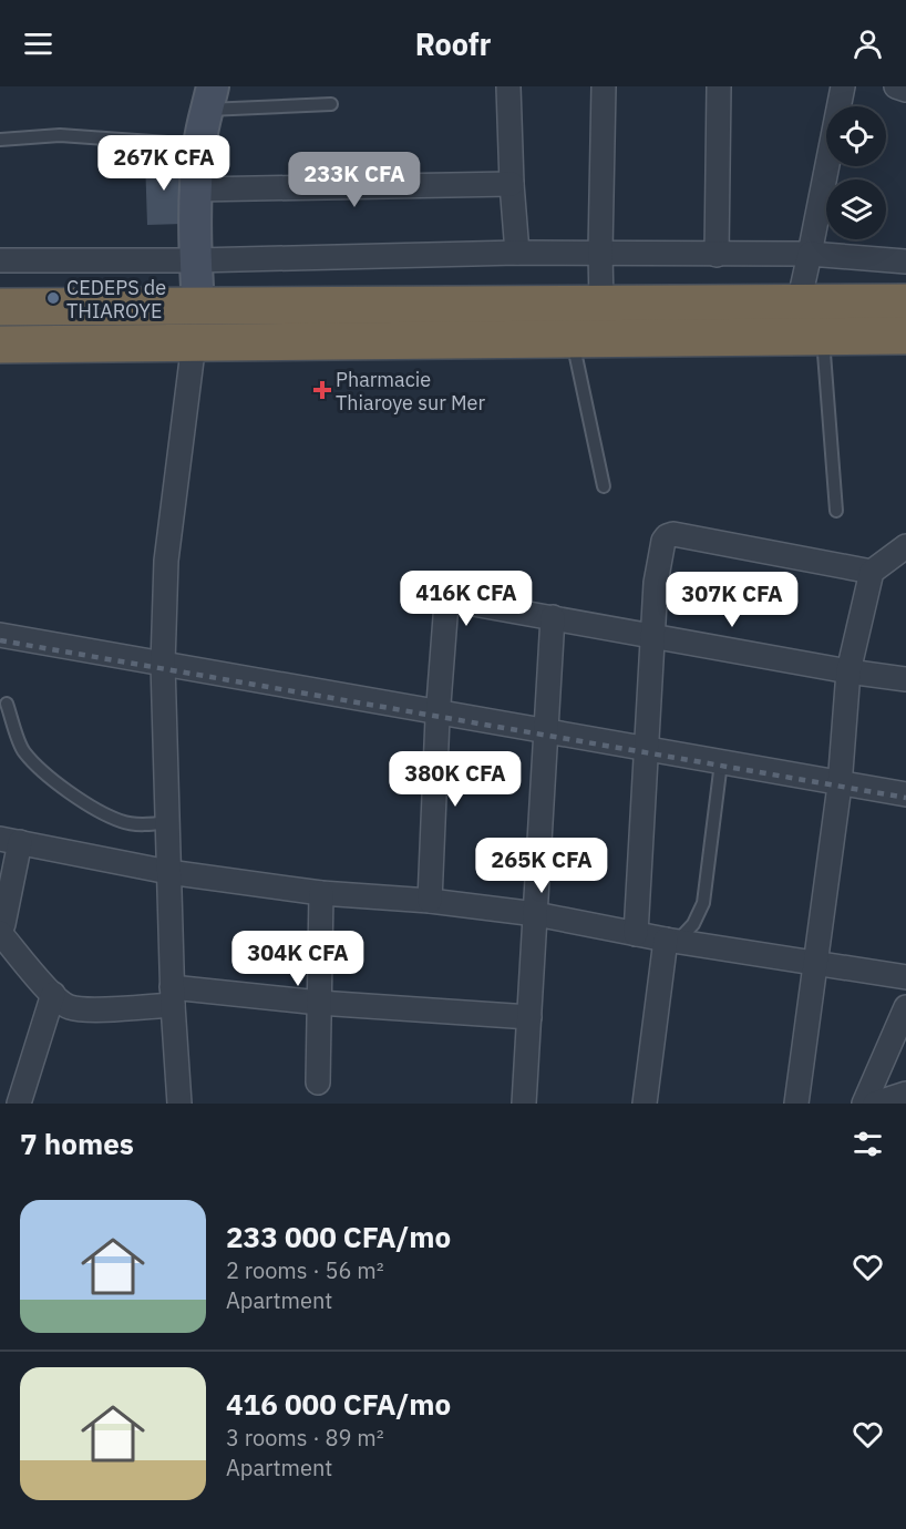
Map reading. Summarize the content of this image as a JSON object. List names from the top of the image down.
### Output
{
  "places": {
    "other": ["CEDEPS de THIAROYE"],
    "health": ["Pharmacie Thiaroye sur Mer"]
  },
  "page": {
    "header": "Roofr",
    "price": [
      "267K CFA",
      "233K CFA",
      "416K CFA",
      "307K CFA",
      "380K CFA",
      "265K CFA",
      "304K CFA"
    ],
    "heading": "7 homes",
    "list": [
      {
        "name": "233 000 CFA/mo",
        "note": "2 rooms · 56 m² · Apartment"
      },
      {
        "name": "416 000 CFA/mo",
        "note": "3 rooms · 89 m² · Apartment"
      }
    ]
  }
}
